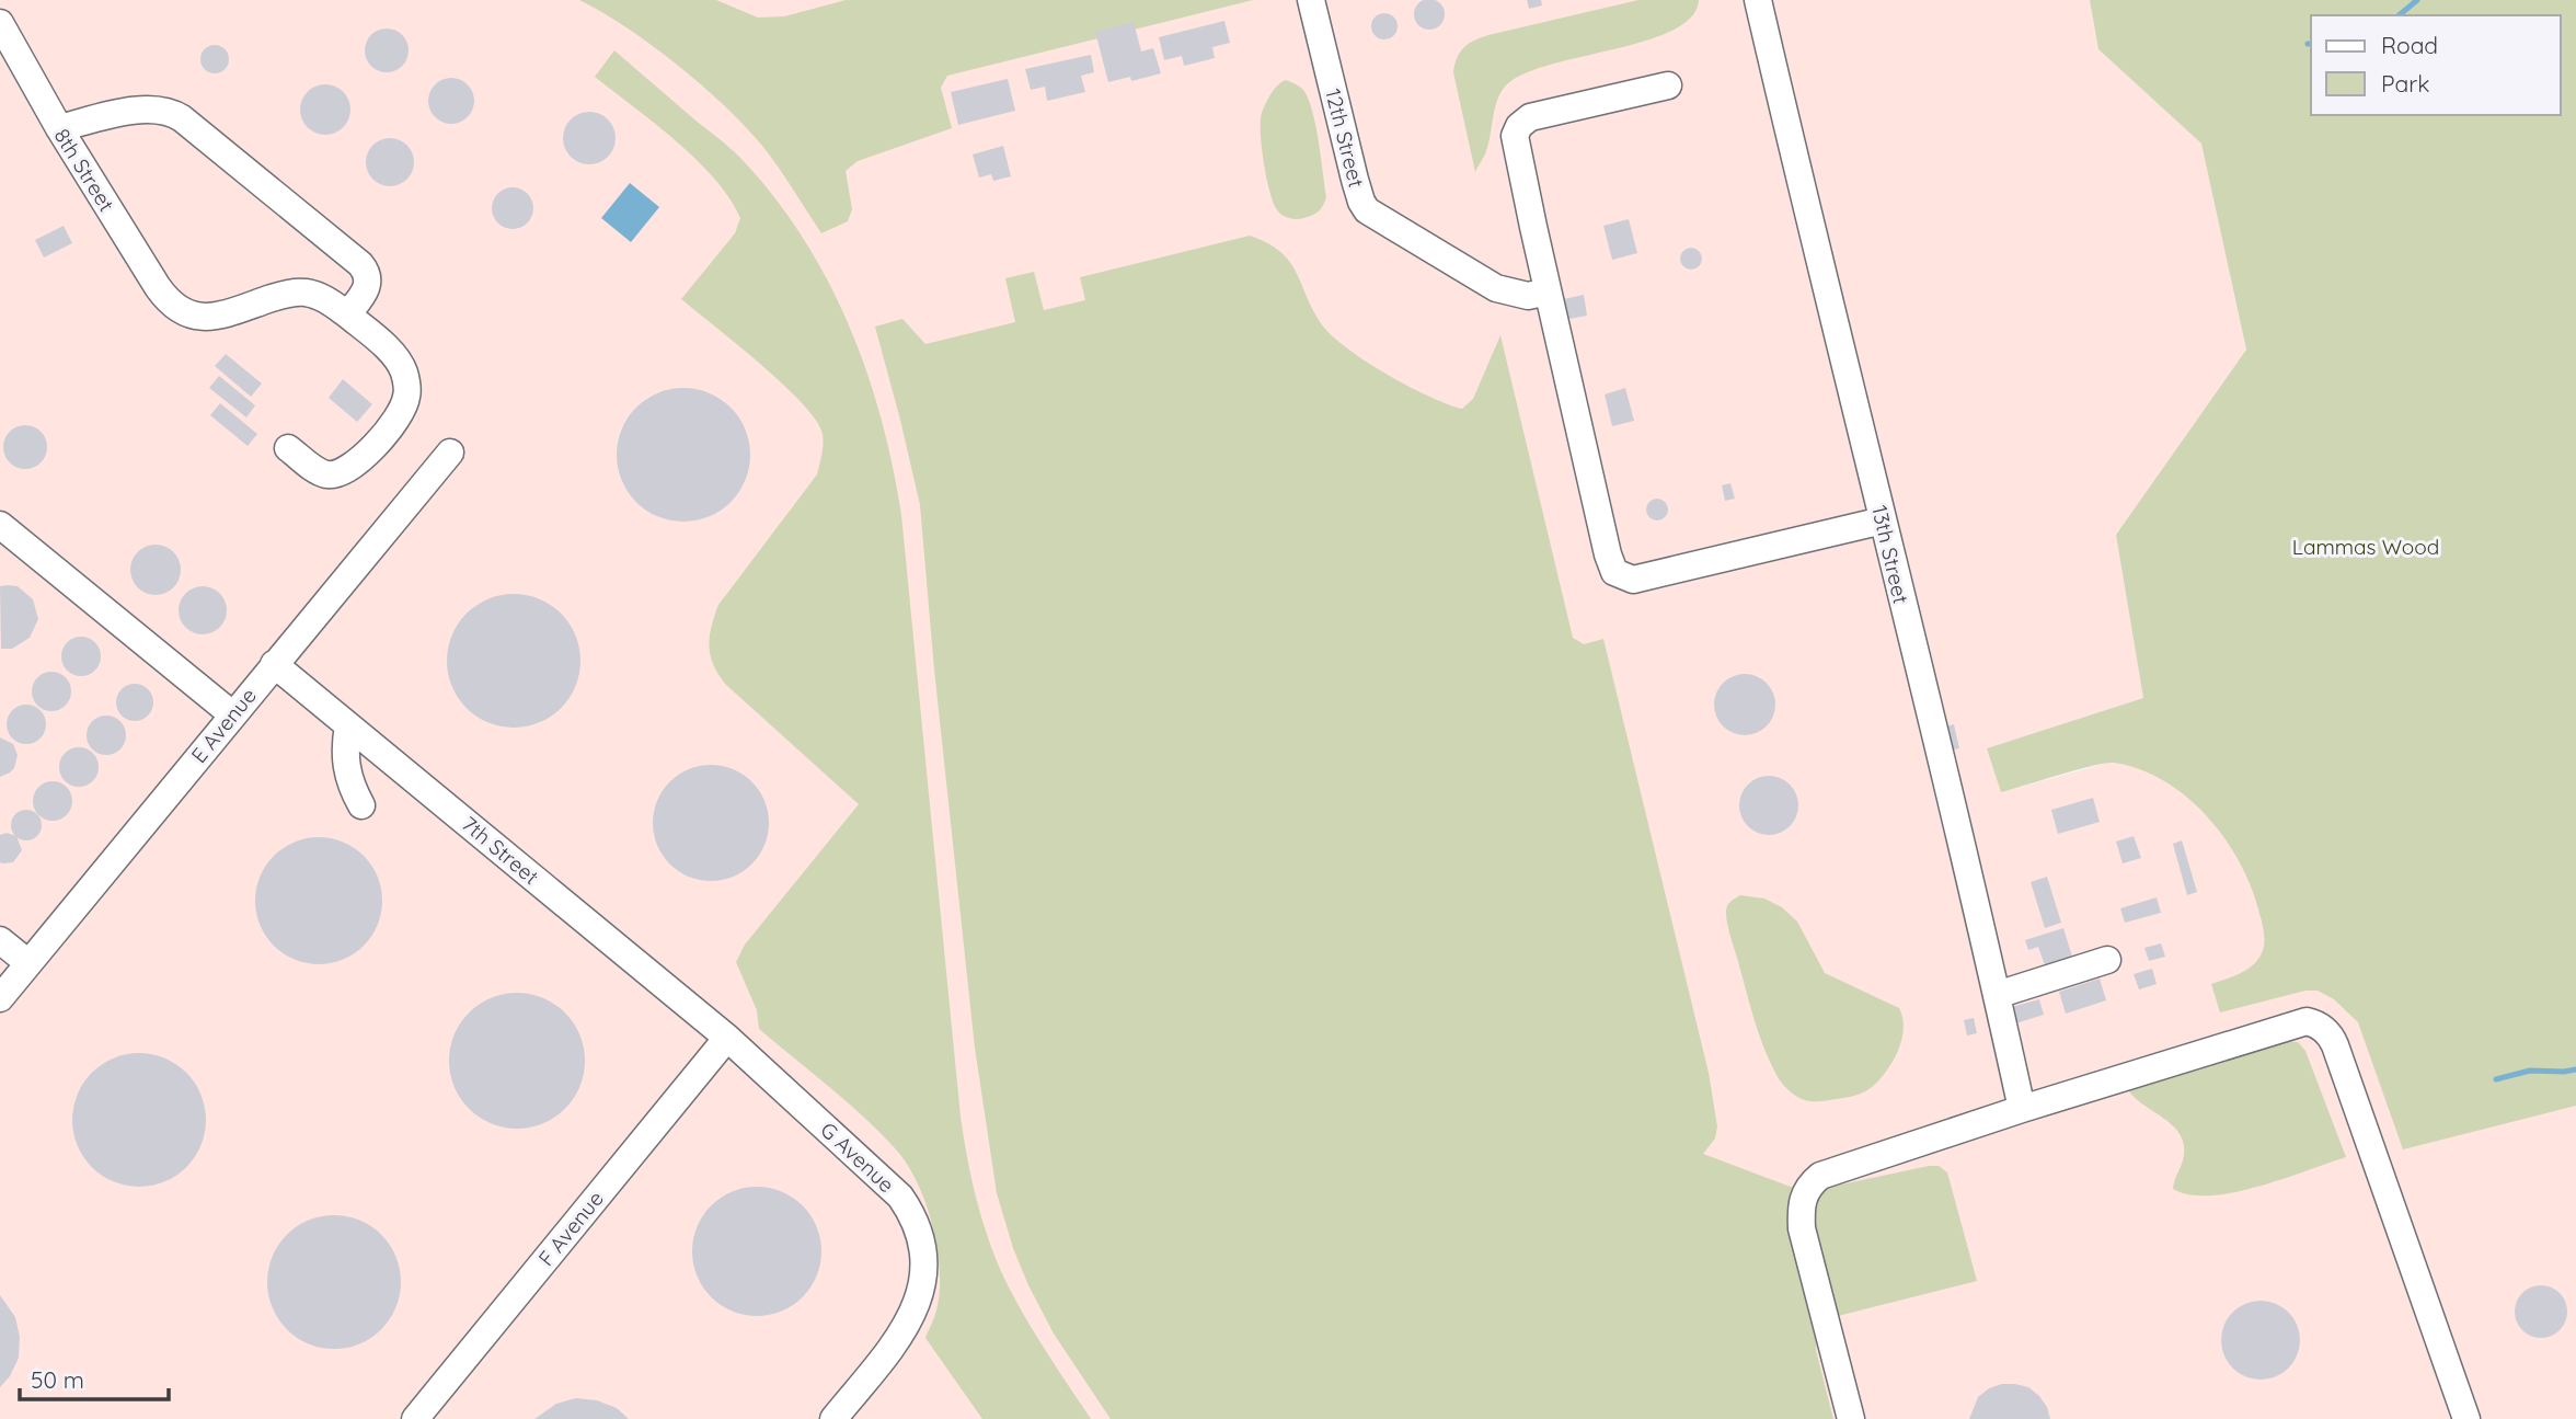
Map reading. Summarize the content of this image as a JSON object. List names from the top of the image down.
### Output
{
  "streets": {
    "lane": [
      "12th Street",
      "8th Street",
      "13th Street",
      "E Avenue",
      "7th Street",
      "G Avenue",
      "F Avenue"
    ]
  },
  "crossings": [
    ["E Avenue", "7th Street"],
    ["7th Street", "G Avenue"],
    ["7th Street", "F Avenue"],
    ["G Avenue", "F Avenue"]
  ],
  "parks": ["Lammas Wood"],
  "legend": ["Road", "Park"],
  "scale_bar": "50 m"
}
